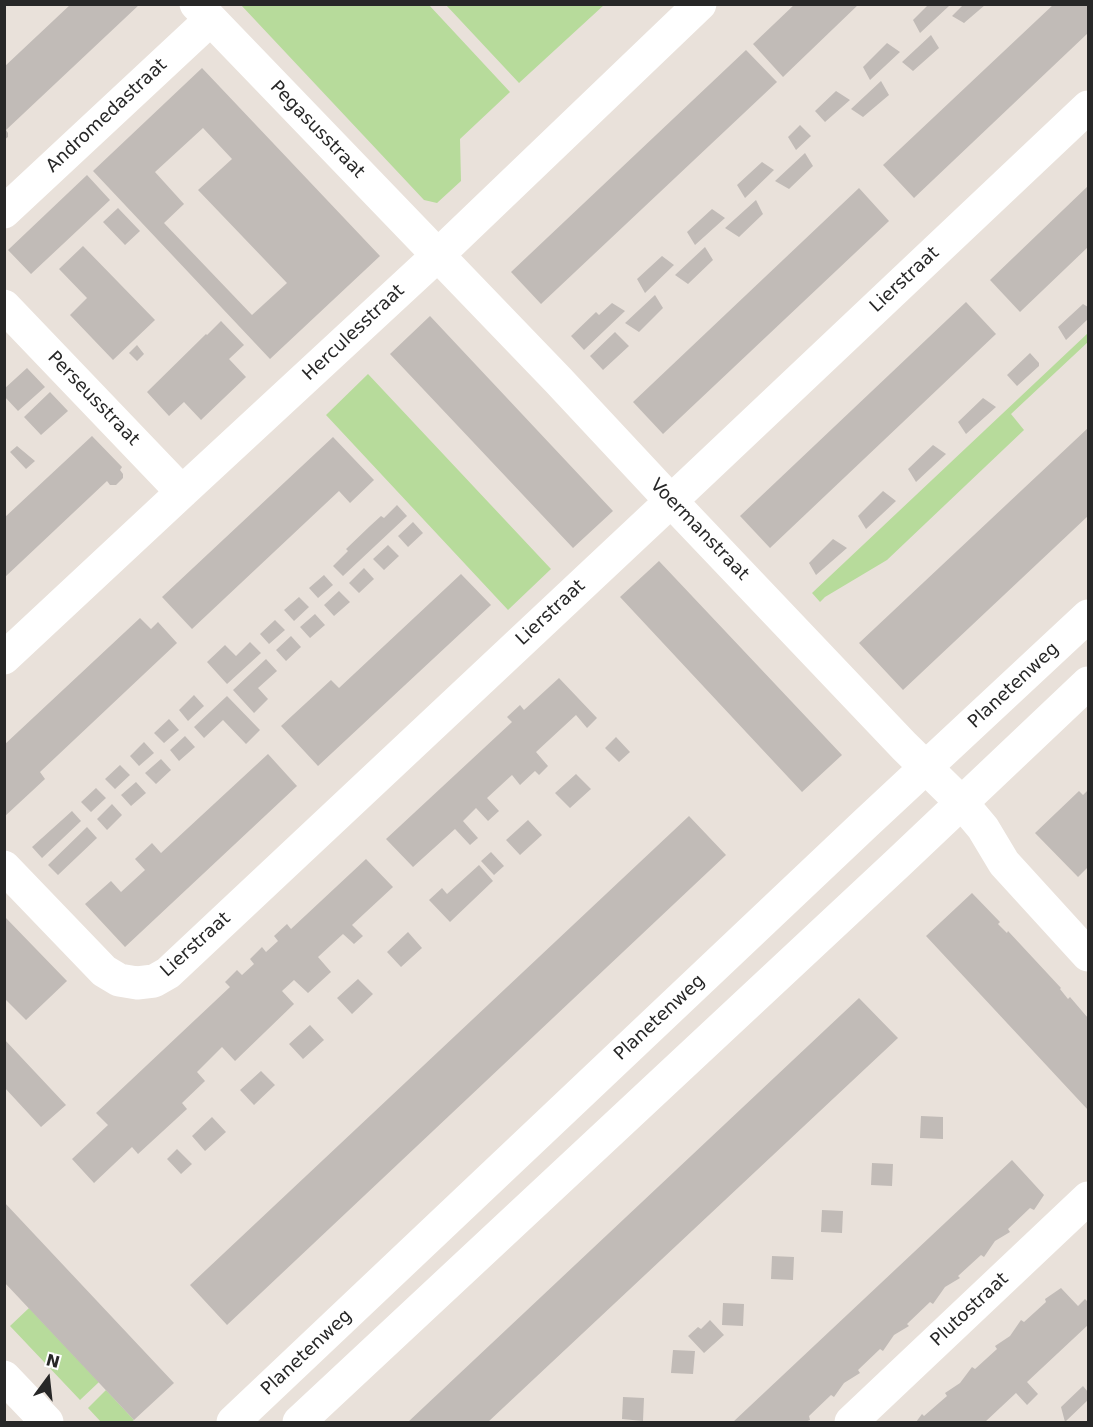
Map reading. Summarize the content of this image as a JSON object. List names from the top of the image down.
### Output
{
  "streets": {
    "street": [
      "Andromedastraat",
      "Pegasusstraat",
      "Lierstraat",
      "Herculesstraat",
      "Perseusstraat",
      "Voermanstraat",
      "Planetenweg",
      "Plutostraat"
    ]
  },
  "crossings": [
    ["Andromedastraat", "Pegasusstraat"],
    ["Pegasusstraat", "Herculesstraat"],
    ["Pegasusstraat", "Voermanstraat"],
    ["Lierstraat", "Voermanstraat"],
    ["Herculesstraat", "Perseusstraat"],
    ["Herculesstraat", "Voermanstraat"],
    ["Voermanstraat", "Planetenweg"]
  ],
  "north": "top"
}
